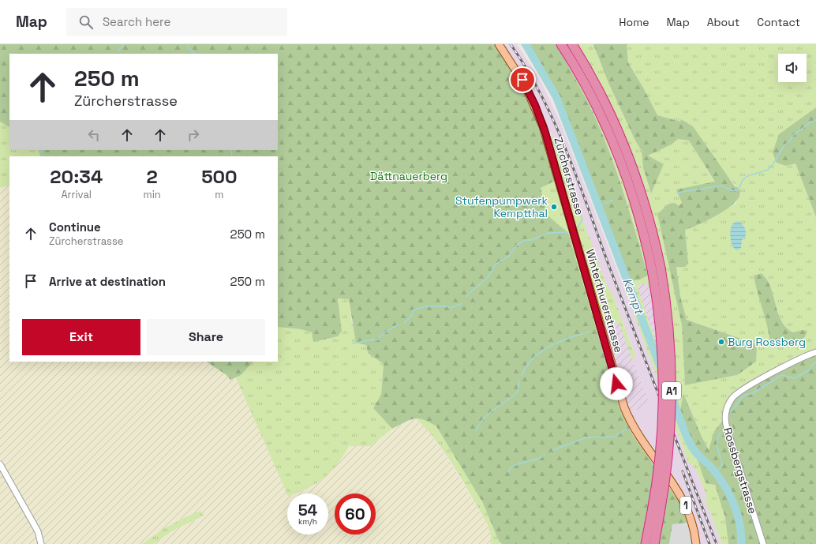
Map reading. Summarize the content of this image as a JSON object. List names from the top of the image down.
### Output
{
  "streets": {
    "highway": ["A1"],
    "main road": ["Zürcherstrasse", "Winterthurerstrasse", "1"],
    "street": ["Rossbergstrasse"]
  },
  "crossings": [
    ["Zürcherstrasse", "Winterthurerstrasse"]
  ],
  "water": ["Kempt"],
  "parks": ["Dättnauerberg"],
  "places": ["Stufenpumpwerk Kemptthal", "Burg Rossberg"],
  "page": {
    "header": "Map",
    "search": "Search here",
    "nav": [
      "Home",
      "Map",
      "About",
      "Contact"
    ],
    "turn": ["250 m", "Zürcherstrasse"],
    "eta": [
      "20:34",
      "Arrival",
      "2",
      "min",
      "500",
      "m"
    ],
    "list": [
      {
        "name": "Continue",
        "note": "Zürcherstrasse",
        "value": "250 m"
      },
      {
        "name": "Arrive at destination",
        "value": "250 m"
      }
    ],
    "buttons": ["Exit", "Share"],
    "speed": "54 km/h",
    "limit": "60"
  }
}
